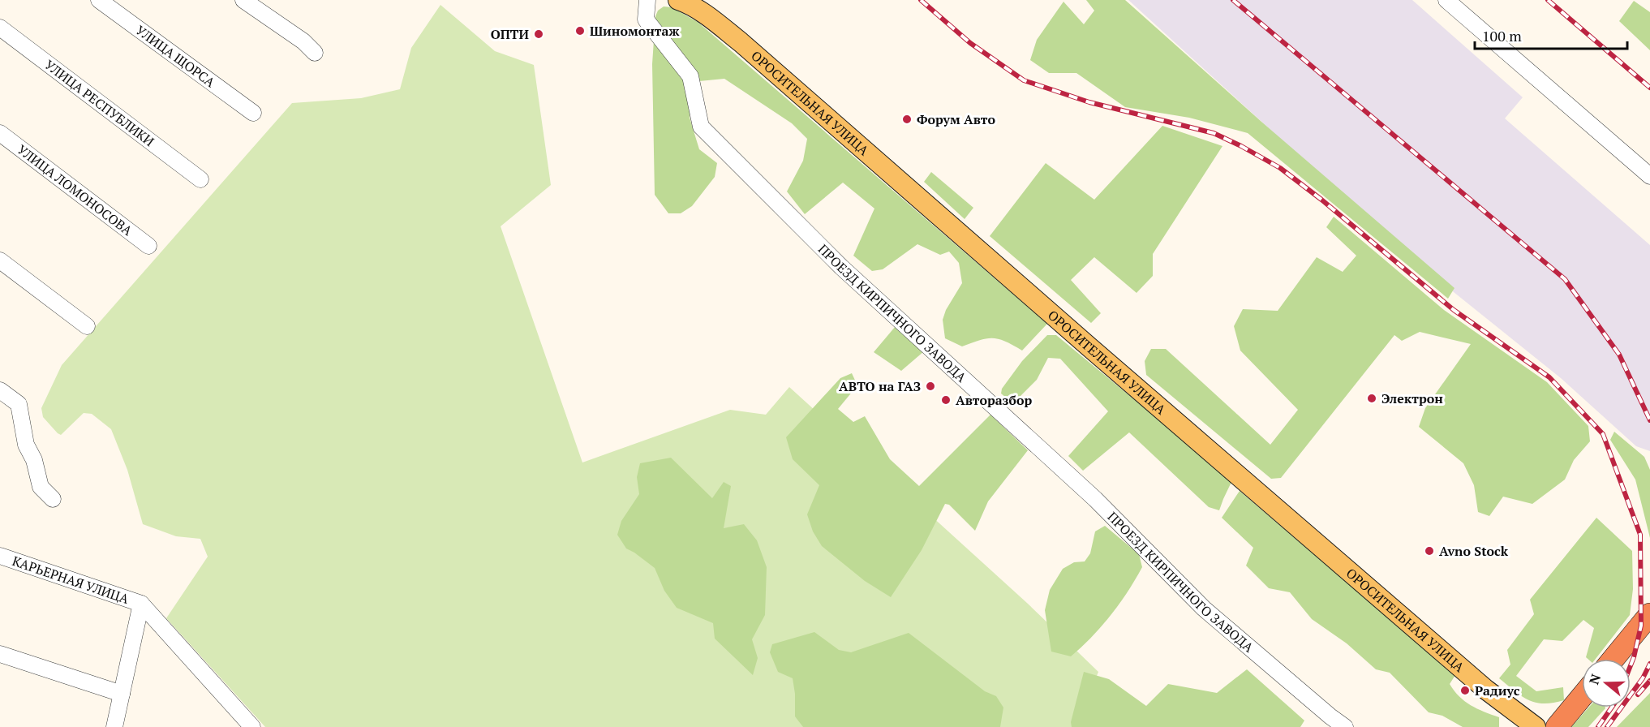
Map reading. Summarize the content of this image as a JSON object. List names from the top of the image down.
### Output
{
  "streets": {
    "main road": ["ОРОСИТЕЛЬНАЯ УЛИЦА"],
    "street": [
      "УЛИЦА ЩОРСА",
      "УЛИЦА РЕСПУБЛИКИ",
      "УЛИЦА ЛОМОНОСОВА",
      "ПРОЕЗД КИРПИЧНОГО ЗАВОДА",
      "КАРЬЕРНАЯ УЛИЦА"
    ]
  },
  "places": [
    "Шиномонтаж",
    "ОПТИ",
    "Форум Авто",
    "АВТО на ГАЗ",
    "Электрон",
    "Авторазбор",
    "Avno Stoсk",
    "Радиус"
  ],
  "scale_bar": "100 m",
  "north": "left"
}
